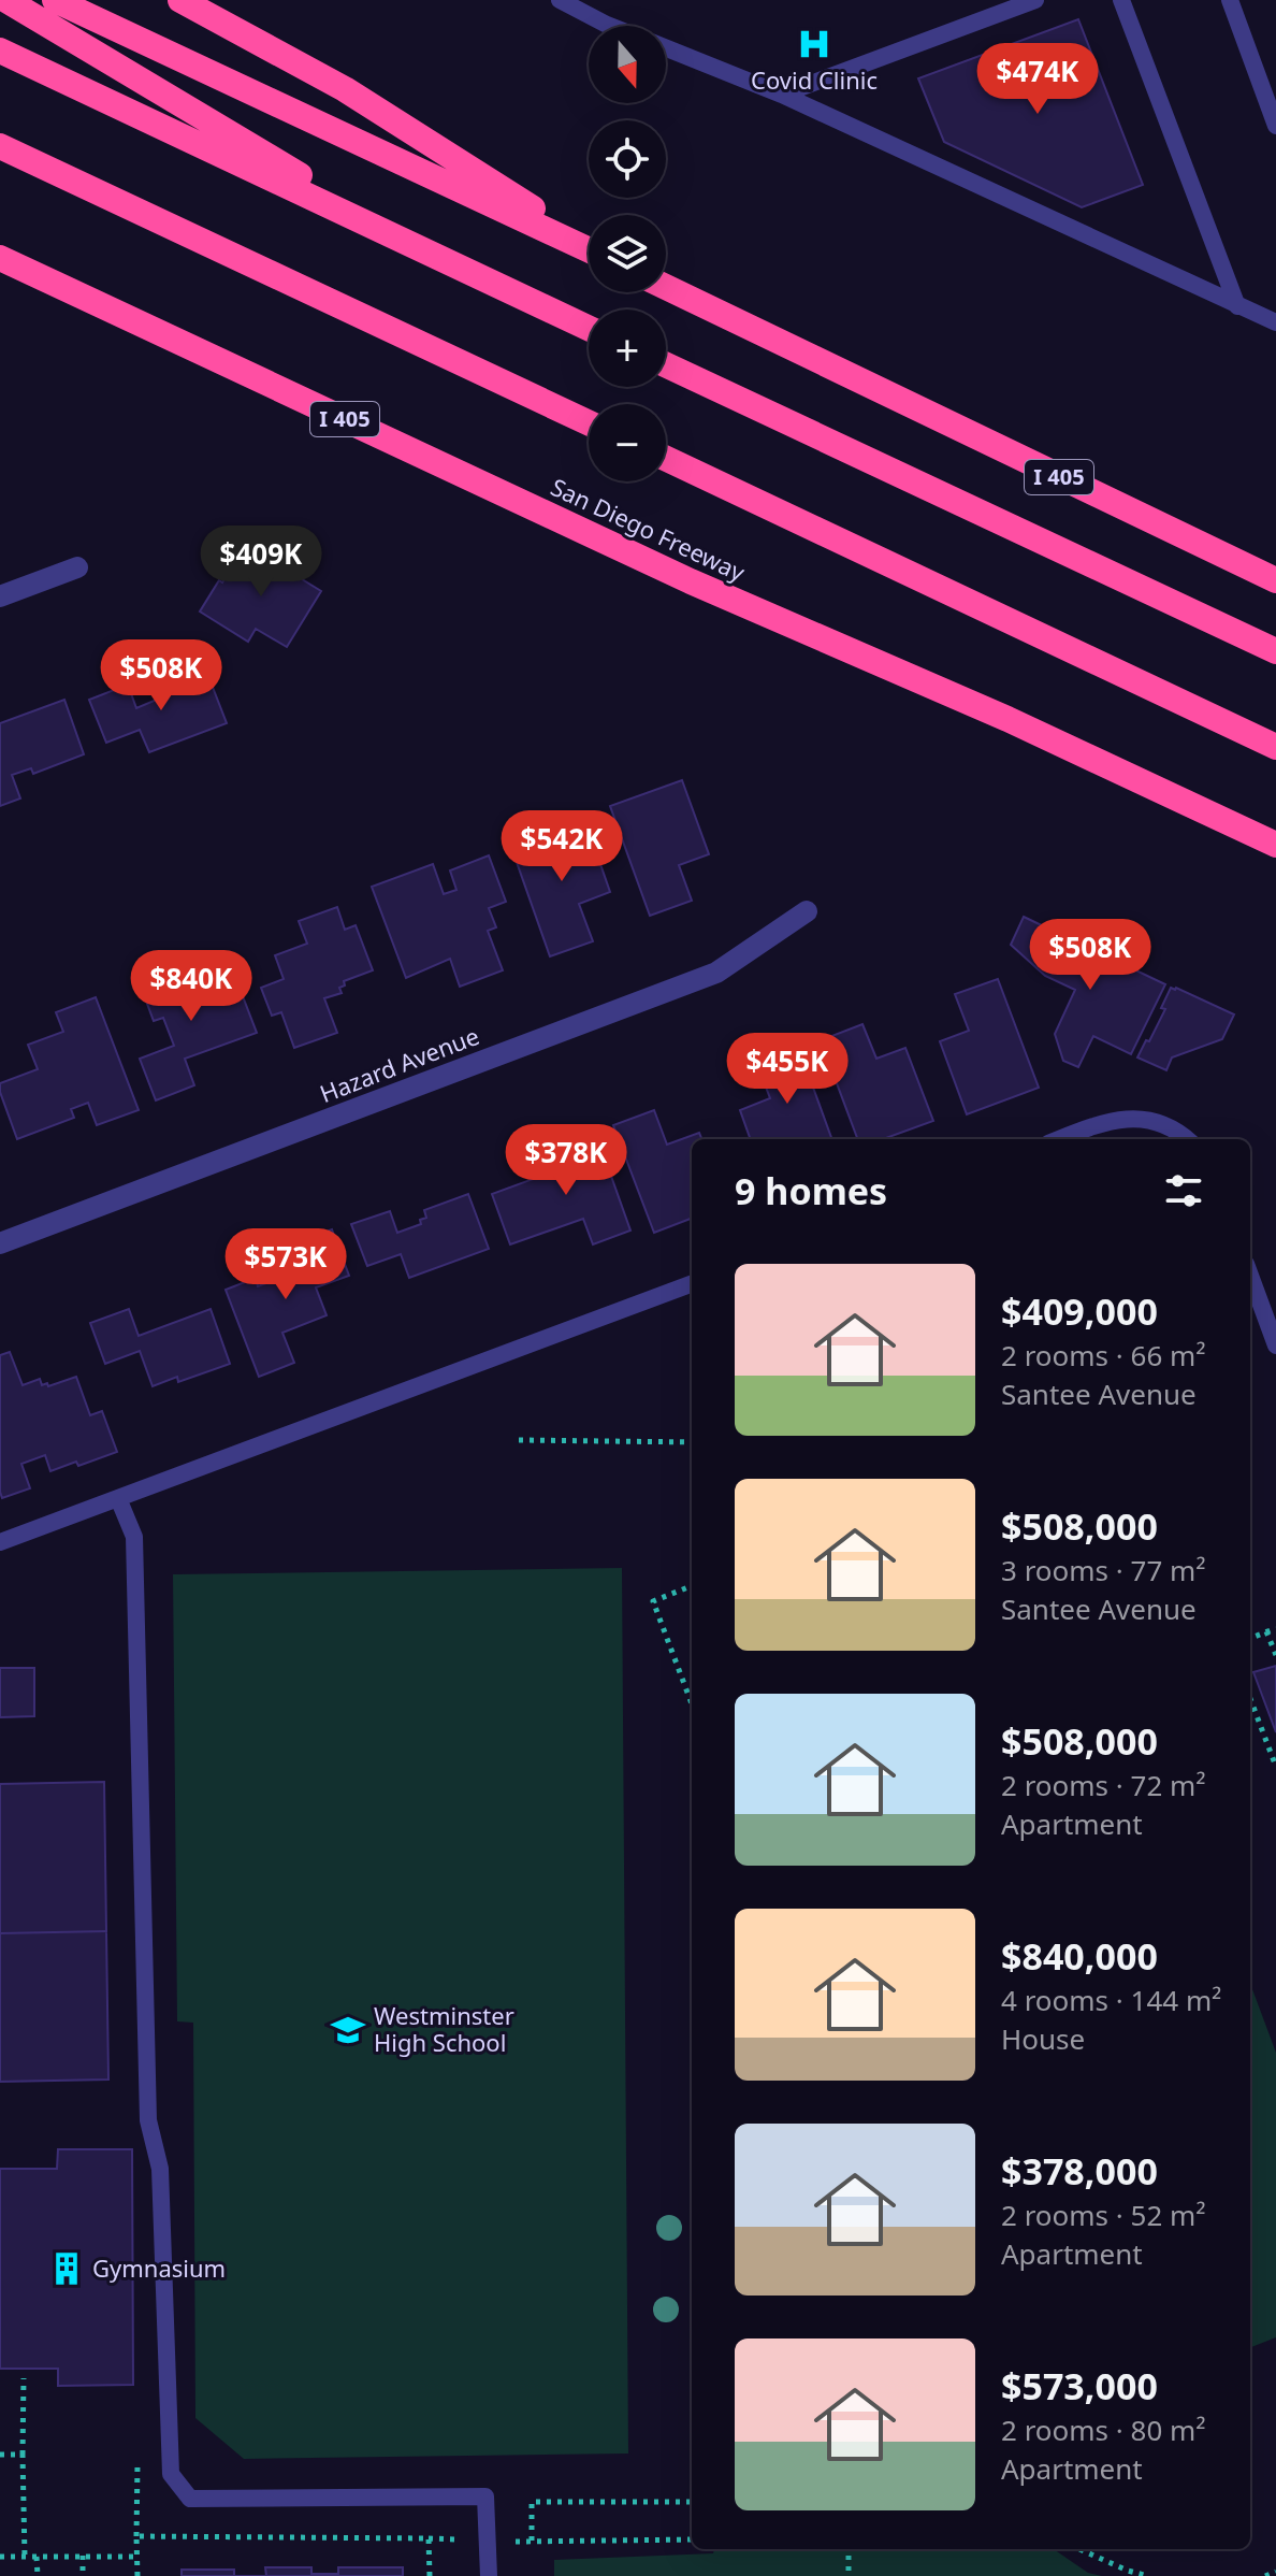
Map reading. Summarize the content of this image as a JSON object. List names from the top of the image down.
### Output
{
  "streets": {
    "highway": ["I 405", "San Diego Freeway"],
    "street": ["Hazard Avenue"]
  },
  "places": {
    "hospital": ["Covid Clinic"],
    "school or university": ["Westminster High School"],
    "building": ["Gymnasium"]
  },
  "north": "bottom",
  "page": {
    "map_buttons": ["+", "−"],
    "price": [
      "$474K",
      "$409K",
      "$508K",
      "$542K",
      "$508K",
      "$840K",
      "$455K",
      "$378K",
      "$573K"
    ],
    "heading": "9 homes",
    "list": [
      {
        "name": "$409,000",
        "note": "2 rooms · 66 m² · Santee Avenue"
      },
      {
        "name": "$508,000",
        "note": "3 rooms · 77 m² · Santee Avenue"
      },
      {
        "name": "$508,000",
        "note": "2 rooms · 72 m² · Apartment"
      },
      {
        "name": "$840,000",
        "note": "4 rooms · 144 m² · House"
      },
      {
        "name": "$378,000",
        "note": "2 rooms · 52 m² · Apartment"
      },
      {
        "name": "$573,000",
        "note": "2 rooms · 80 m² · Apartment"
      }
    ]
  }
}
